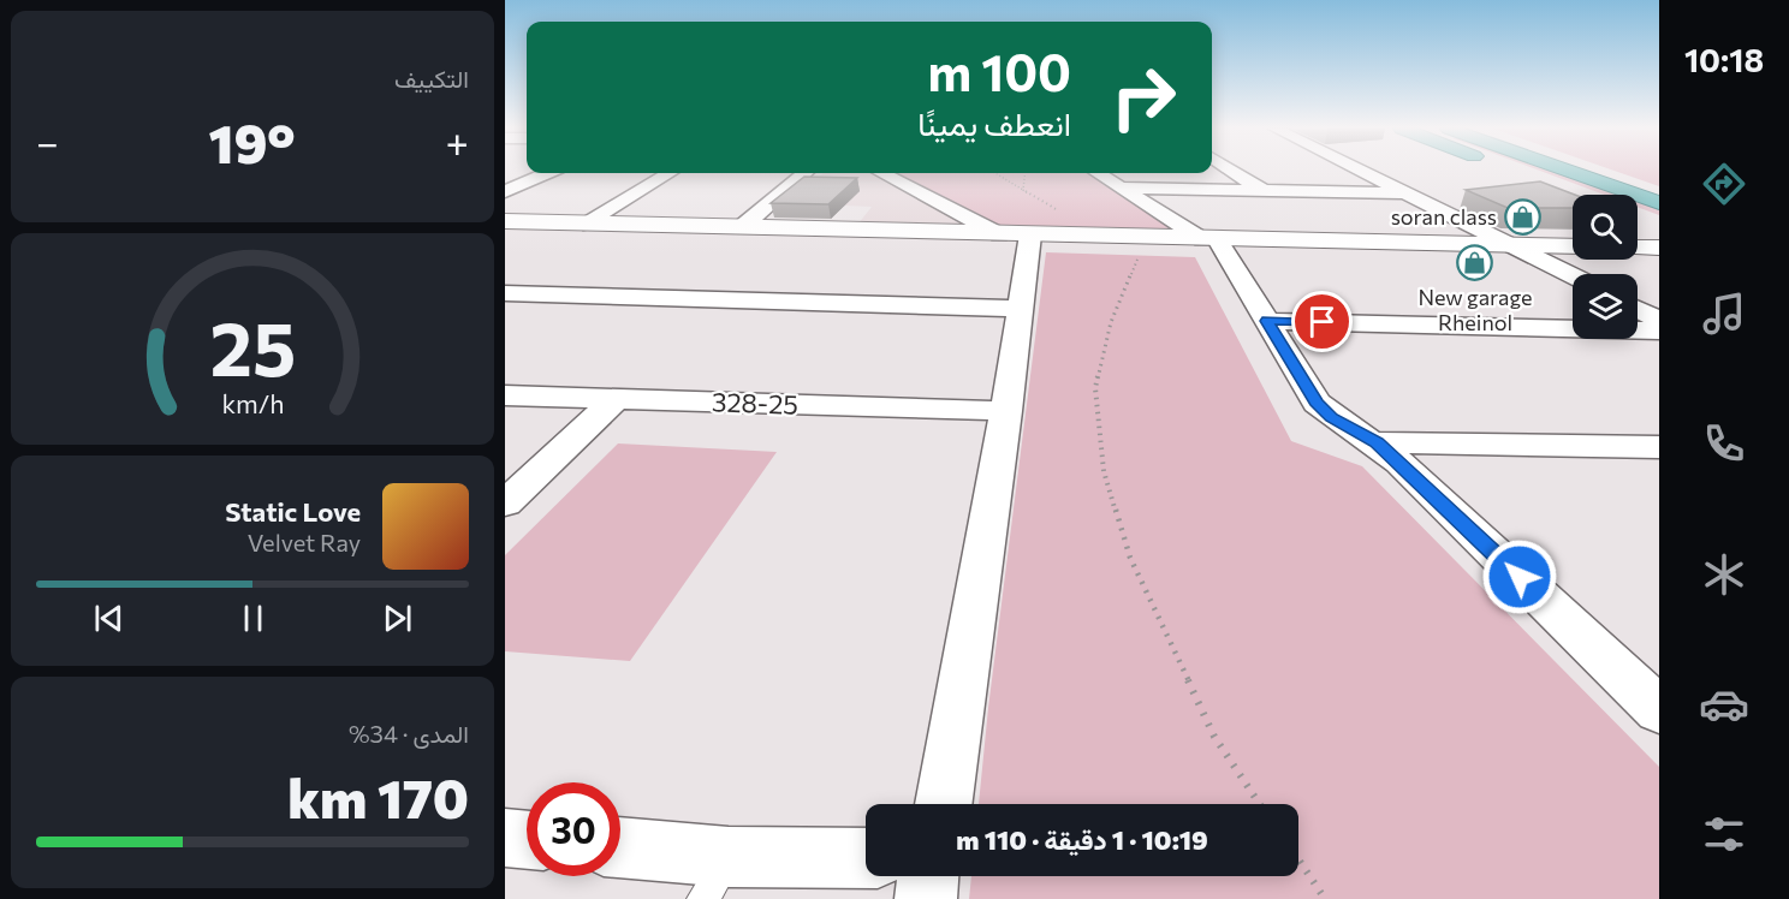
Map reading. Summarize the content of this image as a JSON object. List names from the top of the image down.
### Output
{
  "streets": {
    "street": ["328-25"]
  },
  "places": {
    "shop": ["soran class", "New garage Rheinol"]
  },
  "page": {
    "tabs": "10:18",
    "tile": [
      "التكييف",
      ["المدى · 34%", "170 km"]
    ],
    "turn": ["100 m", "انعطف يمينًا"],
    "heat": ["−", "19°", "+"],
    "song": ["Static Love", "Velvet Ray"],
    "limit": "30",
    "trip": "10:19 · 1 دقيقة · 110 m",
    "gauge": ["25", "km/h"]
  }
}
